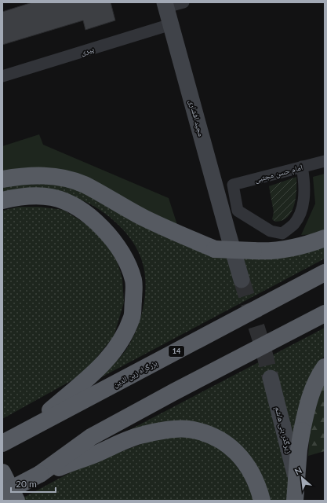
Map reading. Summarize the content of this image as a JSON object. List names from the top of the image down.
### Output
{
  "streets": {
    "highway": ["14", "بزرگراه زین الدین"],
    "main road": ["مجید افشاری", "زیرگذر بنی هاشم"],
    "street": ["پیری", "امام حسن مجتبی"]
  },
  "crossings": [
    ["پیری", "مجید افشاری"],
    ["14", "بزرگراه زین الدین"]
  ],
  "scale_bar": "20 m",
  "north": "top left"
}
